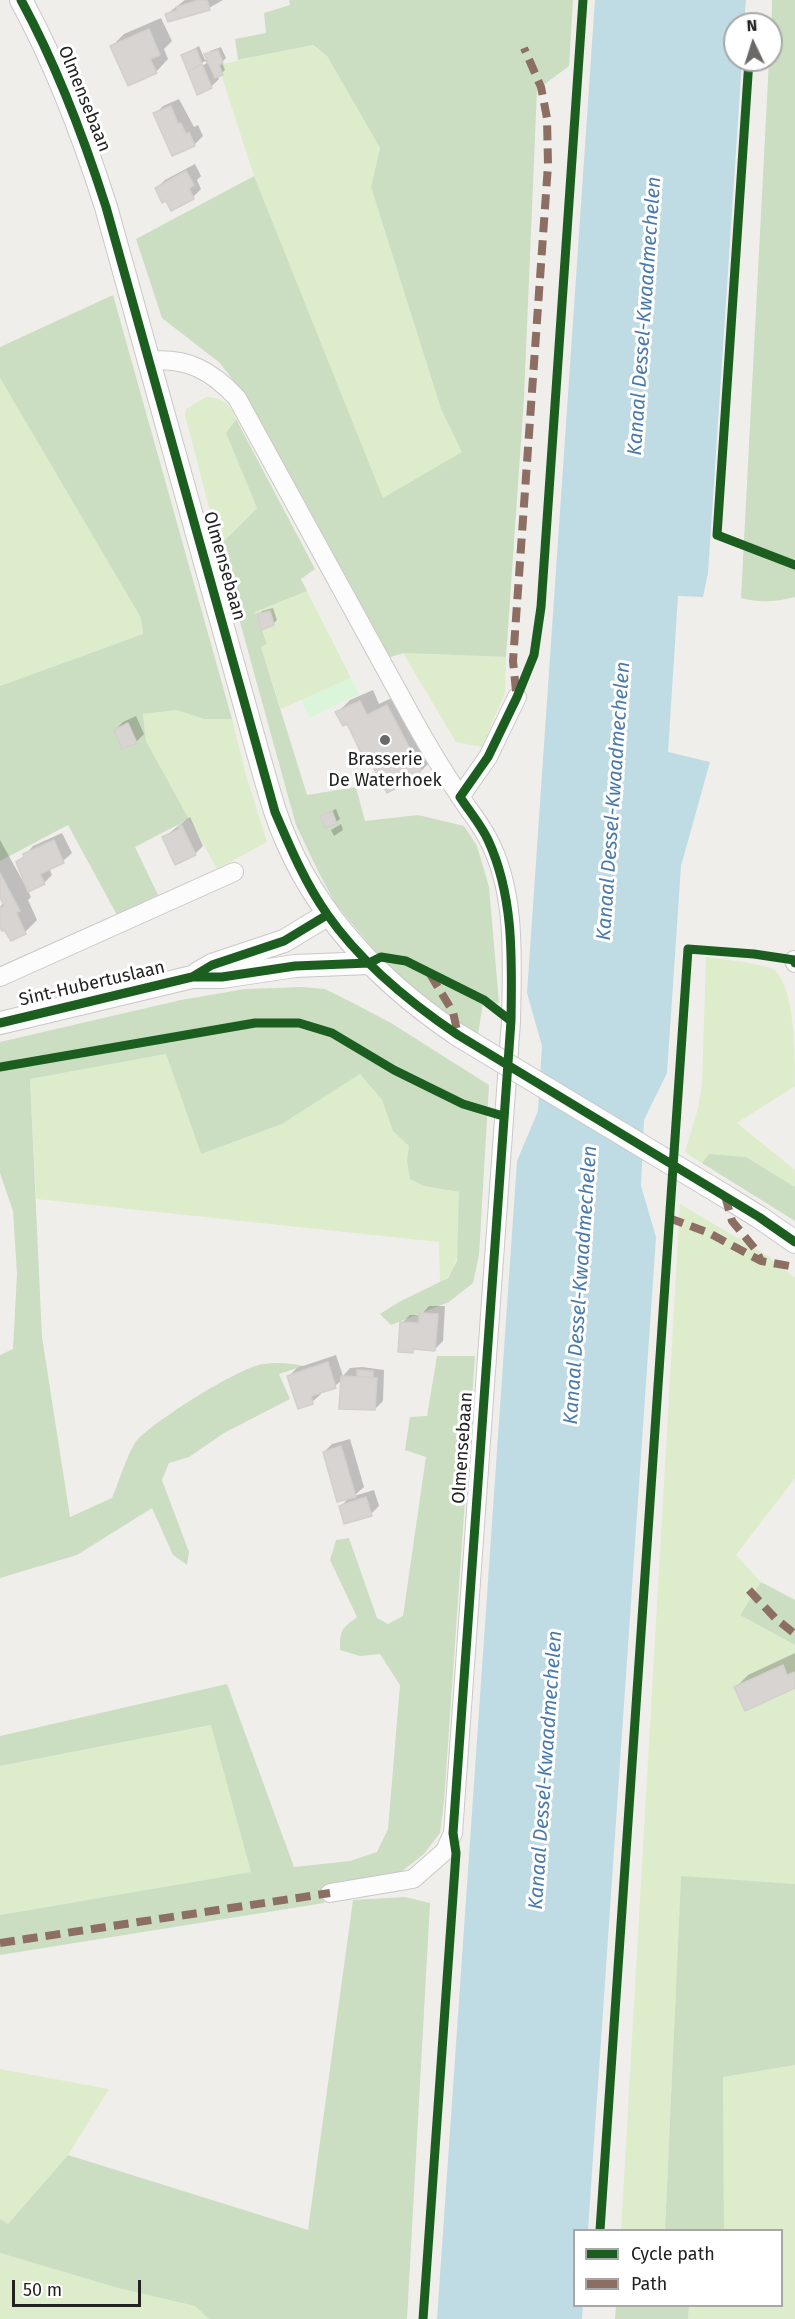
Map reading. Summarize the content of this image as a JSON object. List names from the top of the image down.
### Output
{
  "streets": {
    "street": ["Olmensebaan", "Sint-Hubertuslaan"]
  },
  "crossings": [
    ["Olmensebaan", "Sint-Hubertuslaan"]
  ],
  "water": ["Kanaal Dessel-Kwaadmechelen"],
  "places": ["Brasserie De Waterhoek"],
  "legend": ["Cycle path", "Path"],
  "scale_bar": "50 m",
  "north": "top"
}
